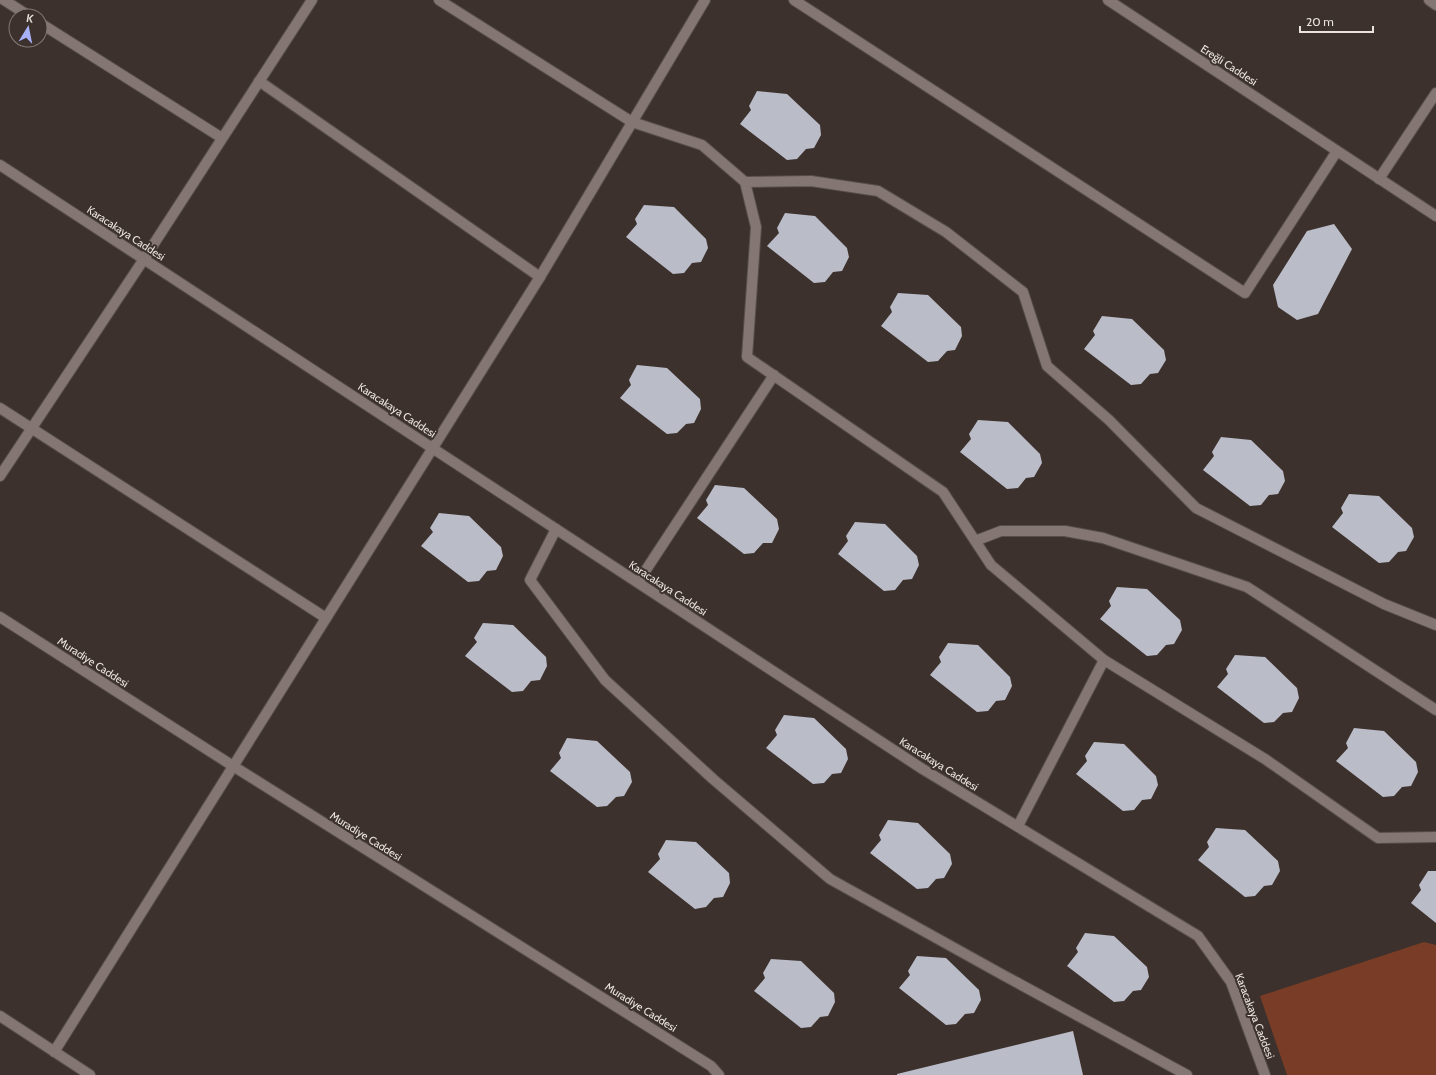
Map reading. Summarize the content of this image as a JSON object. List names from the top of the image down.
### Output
{
  "streets": {
    "street": ["Ereğli Caddesi", "Karacakaya Caddesi", "Muradiye Caddesi"]
  },
  "scale_bar": "20 m",
  "north": "top"
}
